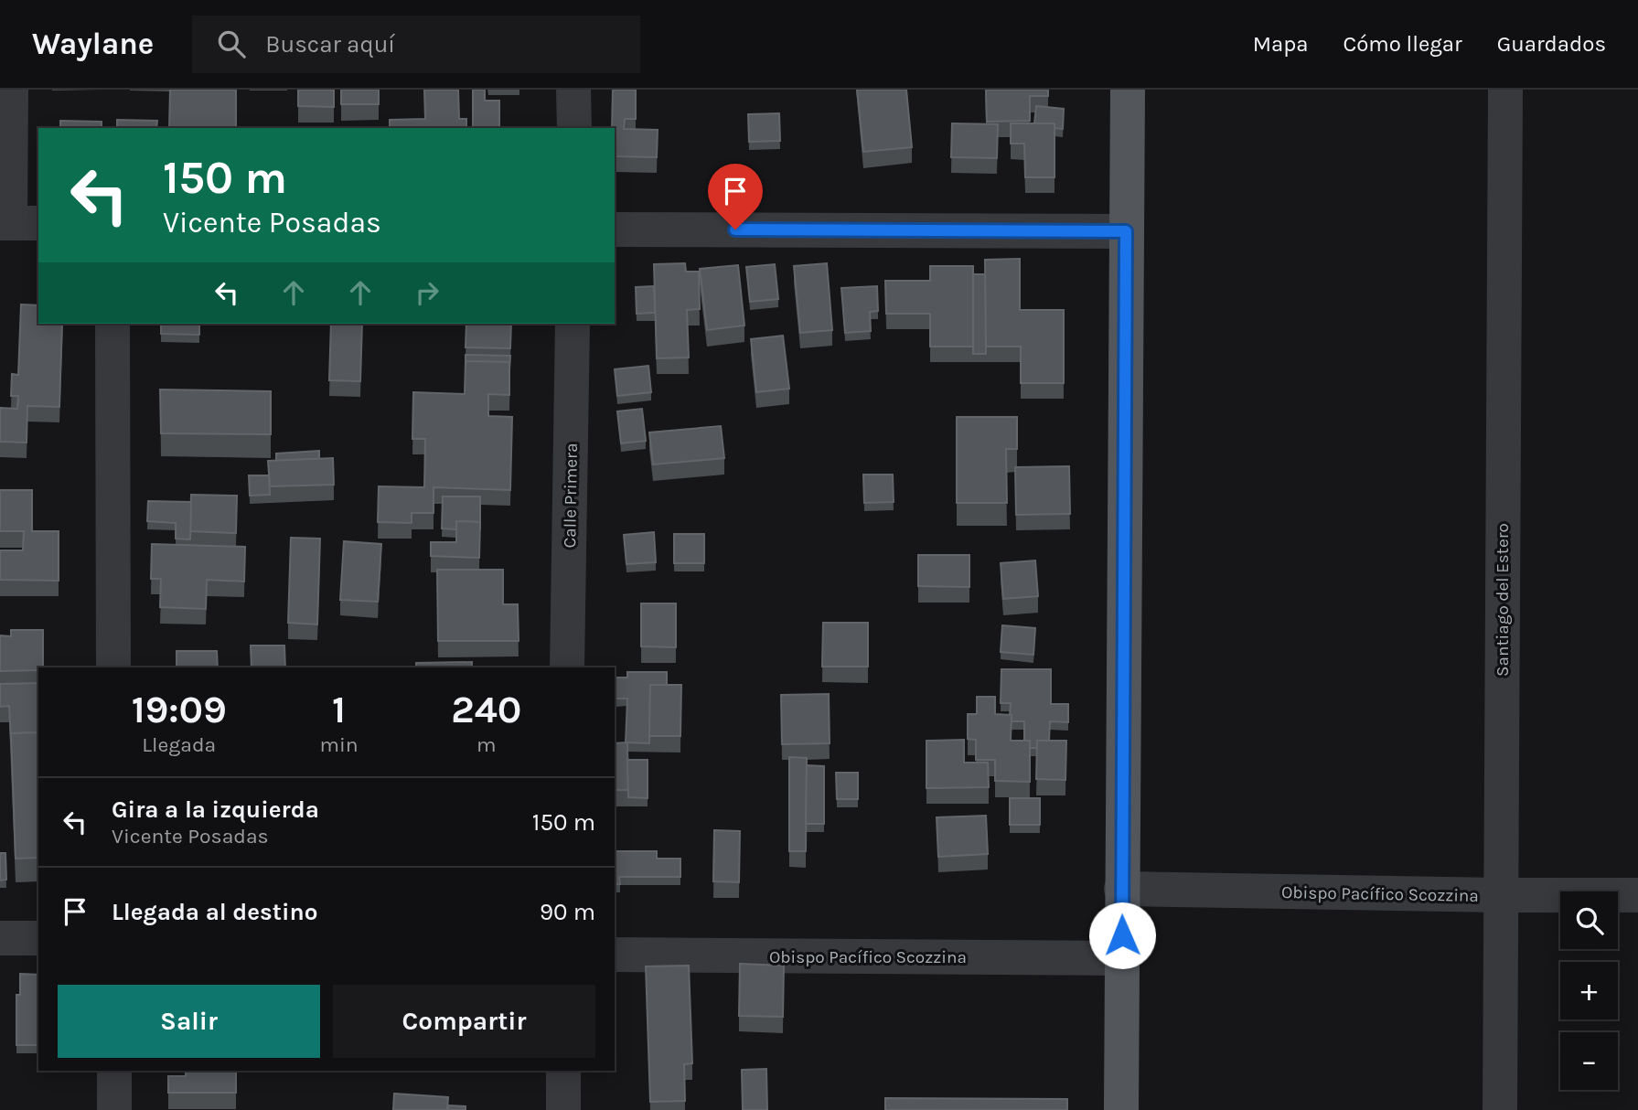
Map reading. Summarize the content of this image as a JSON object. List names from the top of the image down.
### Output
{
  "streets": {
    "street": ["Calle Primera", "Santiago del Estero", "Obispo Pacífico Scozzina"]
  },
  "crossings": [
    ["Santiago del Estero", "Obispo Pacífico Scozzina"]
  ],
  "page": {
    "header": "Waylane",
    "search": "Buscar aquí",
    "nav": ["Mapa", "Cómo llegar", "Guardados"],
    "turn": ["150 m", "Vicente Posadas"],
    "eta": [
      "19:09",
      "Llegada",
      "1",
      "min",
      "240",
      "m"
    ],
    "list": [
      {
        "name": "Gira a la izquierda",
        "note": "Vicente Posadas",
        "value": "150 m"
      },
      {
        "name": "Llegada al destino",
        "value": "90 m"
      }
    ],
    "map_buttons": ["+", "−"],
    "buttons": ["Salir", "Compartir"]
  }
}
